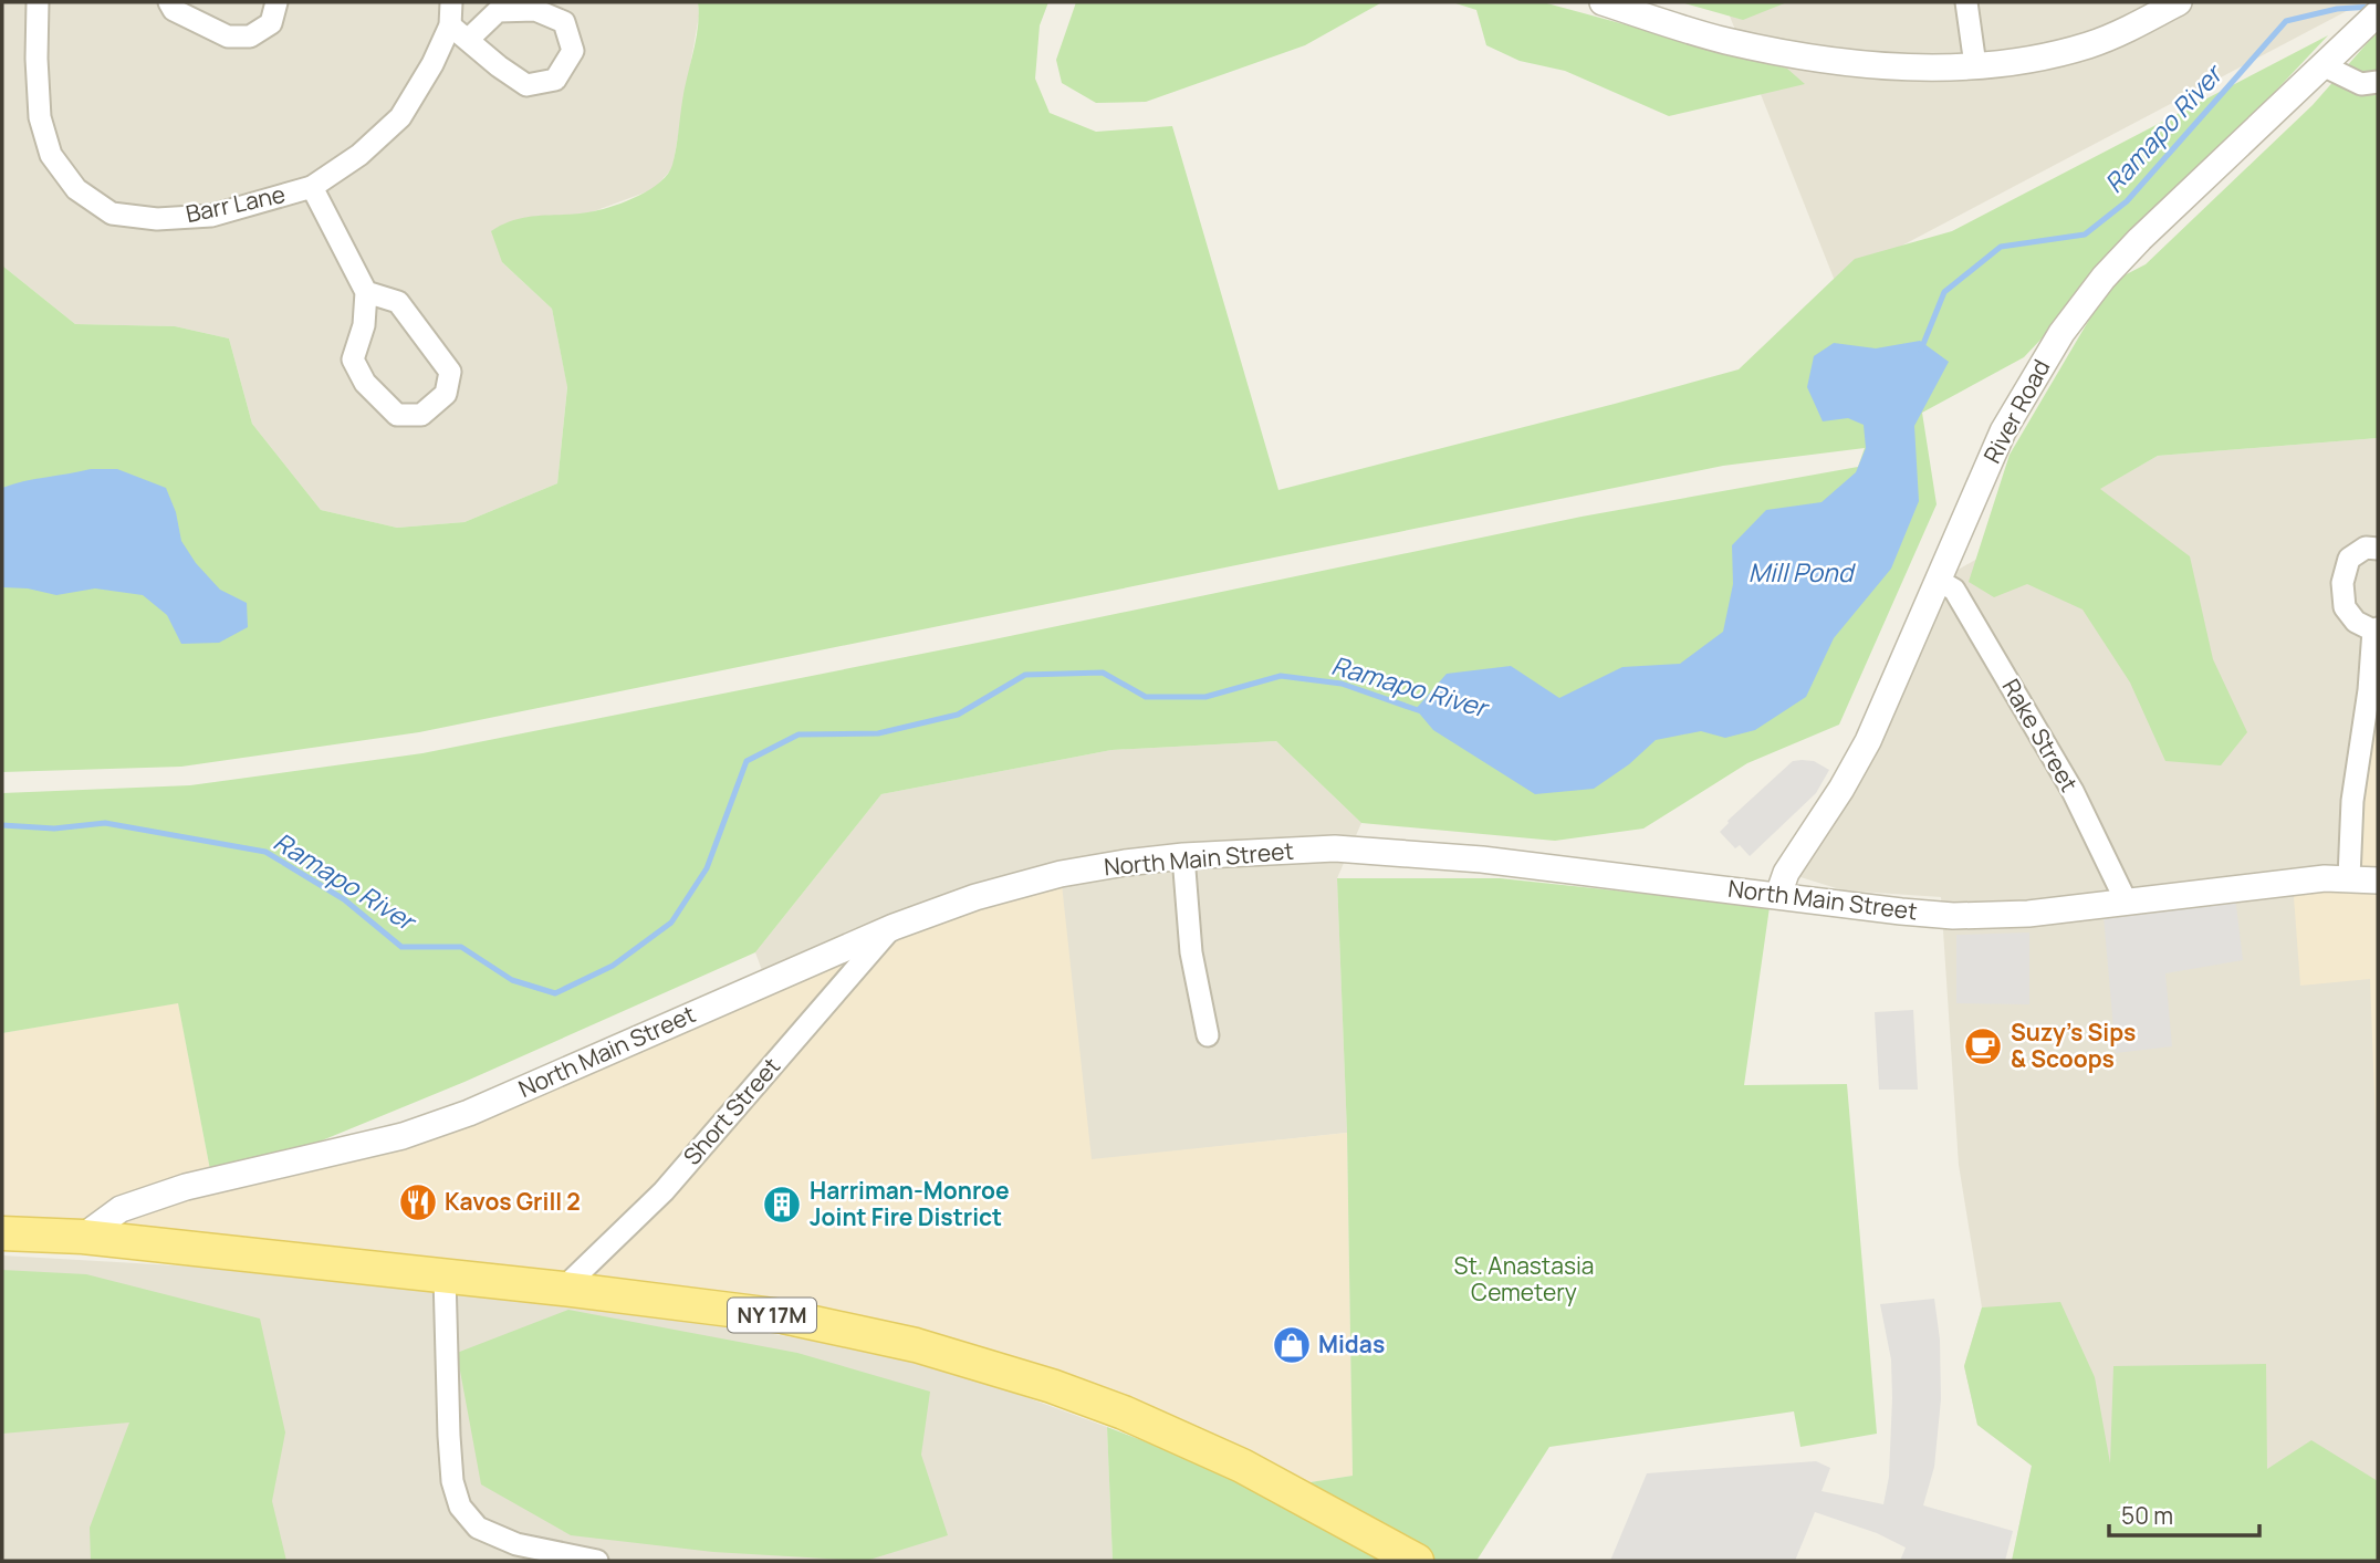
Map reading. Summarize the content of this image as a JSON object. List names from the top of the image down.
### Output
{
  "streets": {
    "main road": ["NY 17M"],
    "street": [
      "Barr Lane",
      "River Road",
      "Rake Street",
      "North Main Street",
      "Short Street"
    ]
  },
  "crossings": [
    ["River Road", "Rake Street"],
    ["River Road", "North Main Street"],
    ["Rake Street", "North Main Street"],
    ["North Main Street", "Short Street"],
    ["North Main Street", "NY 17M"],
    ["Short Street", "NY 17M"]
  ],
  "water": ["Ramapo River", "Mill Pond"],
  "parks": ["St. Anastasia Cemetery"],
  "places": {
    "cafe": ["Suzy's Sips & Scoops"],
    "restaurant": ["Kavos Grill 2"],
    "building": ["Harriman-Monroe Joint Fire District"],
    "shop": ["Midas"]
  },
  "scale_bar": "50 m"
}
